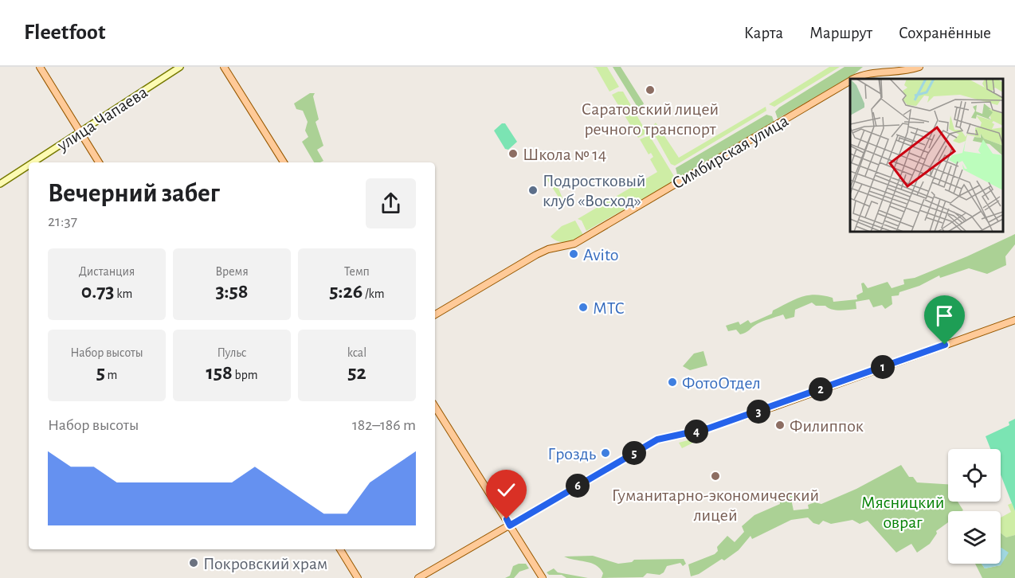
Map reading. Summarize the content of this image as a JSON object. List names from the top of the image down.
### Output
{
  "streets": {
    "main road": ["Симбирская улица"],
    "street": ["улица Чапаева"]
  },
  "parks": ["Мясницкий овраг"],
  "places": [
    "Саратовский лицей речного транспорт",
    "Школа № 14",
    "Подростковый клуб «Восход»",
    "Avito",
    "МТС",
    "ФотоОтдел",
    "Филиппок",
    "Гроздь",
    "Гуманитарно-экономический лицей",
    "Покровский храм"
  ],
  "page": {
    "header": "Fleetfoot",
    "nav": ["Карта", "Маршрут", "Сохранённые"],
    "heading": ["Вечерний забег", "21:37"],
    "stats": [
      ["Дистанция", "0.73 km"],
      ["Время", "3:58"],
      ["Темп", "5:26 /km"],
      ["Набор высоты", "5 m"],
      ["Пульс", "158 bpm"],
      ["kcal", "52"]
    ],
    "pins": [
      "1",
      "2",
      "3",
      "4",
      "5",
      "6"
    ],
    "chart": ["Набор высоты", "182–186 m"]
  }
}
